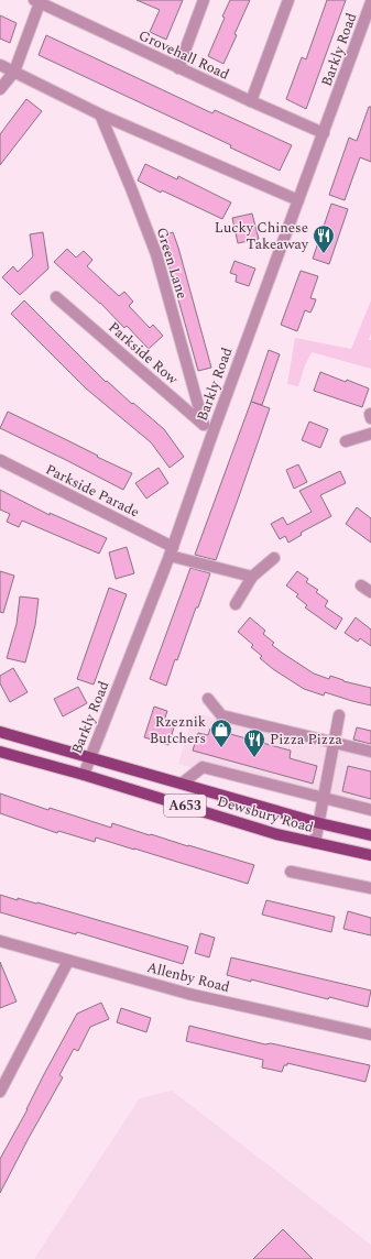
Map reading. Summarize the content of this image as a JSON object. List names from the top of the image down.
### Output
{
  "streets": {
    "main road": ["A653", "Dewsbury Road"],
    "street": [
      "Barkly Road",
      "Grovehall Road",
      "Green Lane",
      "Parkside Row",
      "Parkside Parade",
      "Allenby Road"
    ]
  },
  "crossings": [
    ["Barkly Road", "Grovehall Road"],
    ["Barkly Road", "Green Lane"],
    ["Barkly Road", "Parkside Row"],
    ["Barkly Road", "Parkside Parade"],
    ["Barkly Road", "Dewsbury Road"],
    ["Green Lane", "Parkside Row"]
  ],
  "places": {
    "restaurant": ["Lucky Chinese Takeaway", "Pizza Pizza"],
    "shop": ["Rzeznik Butchers"]
  }
}
